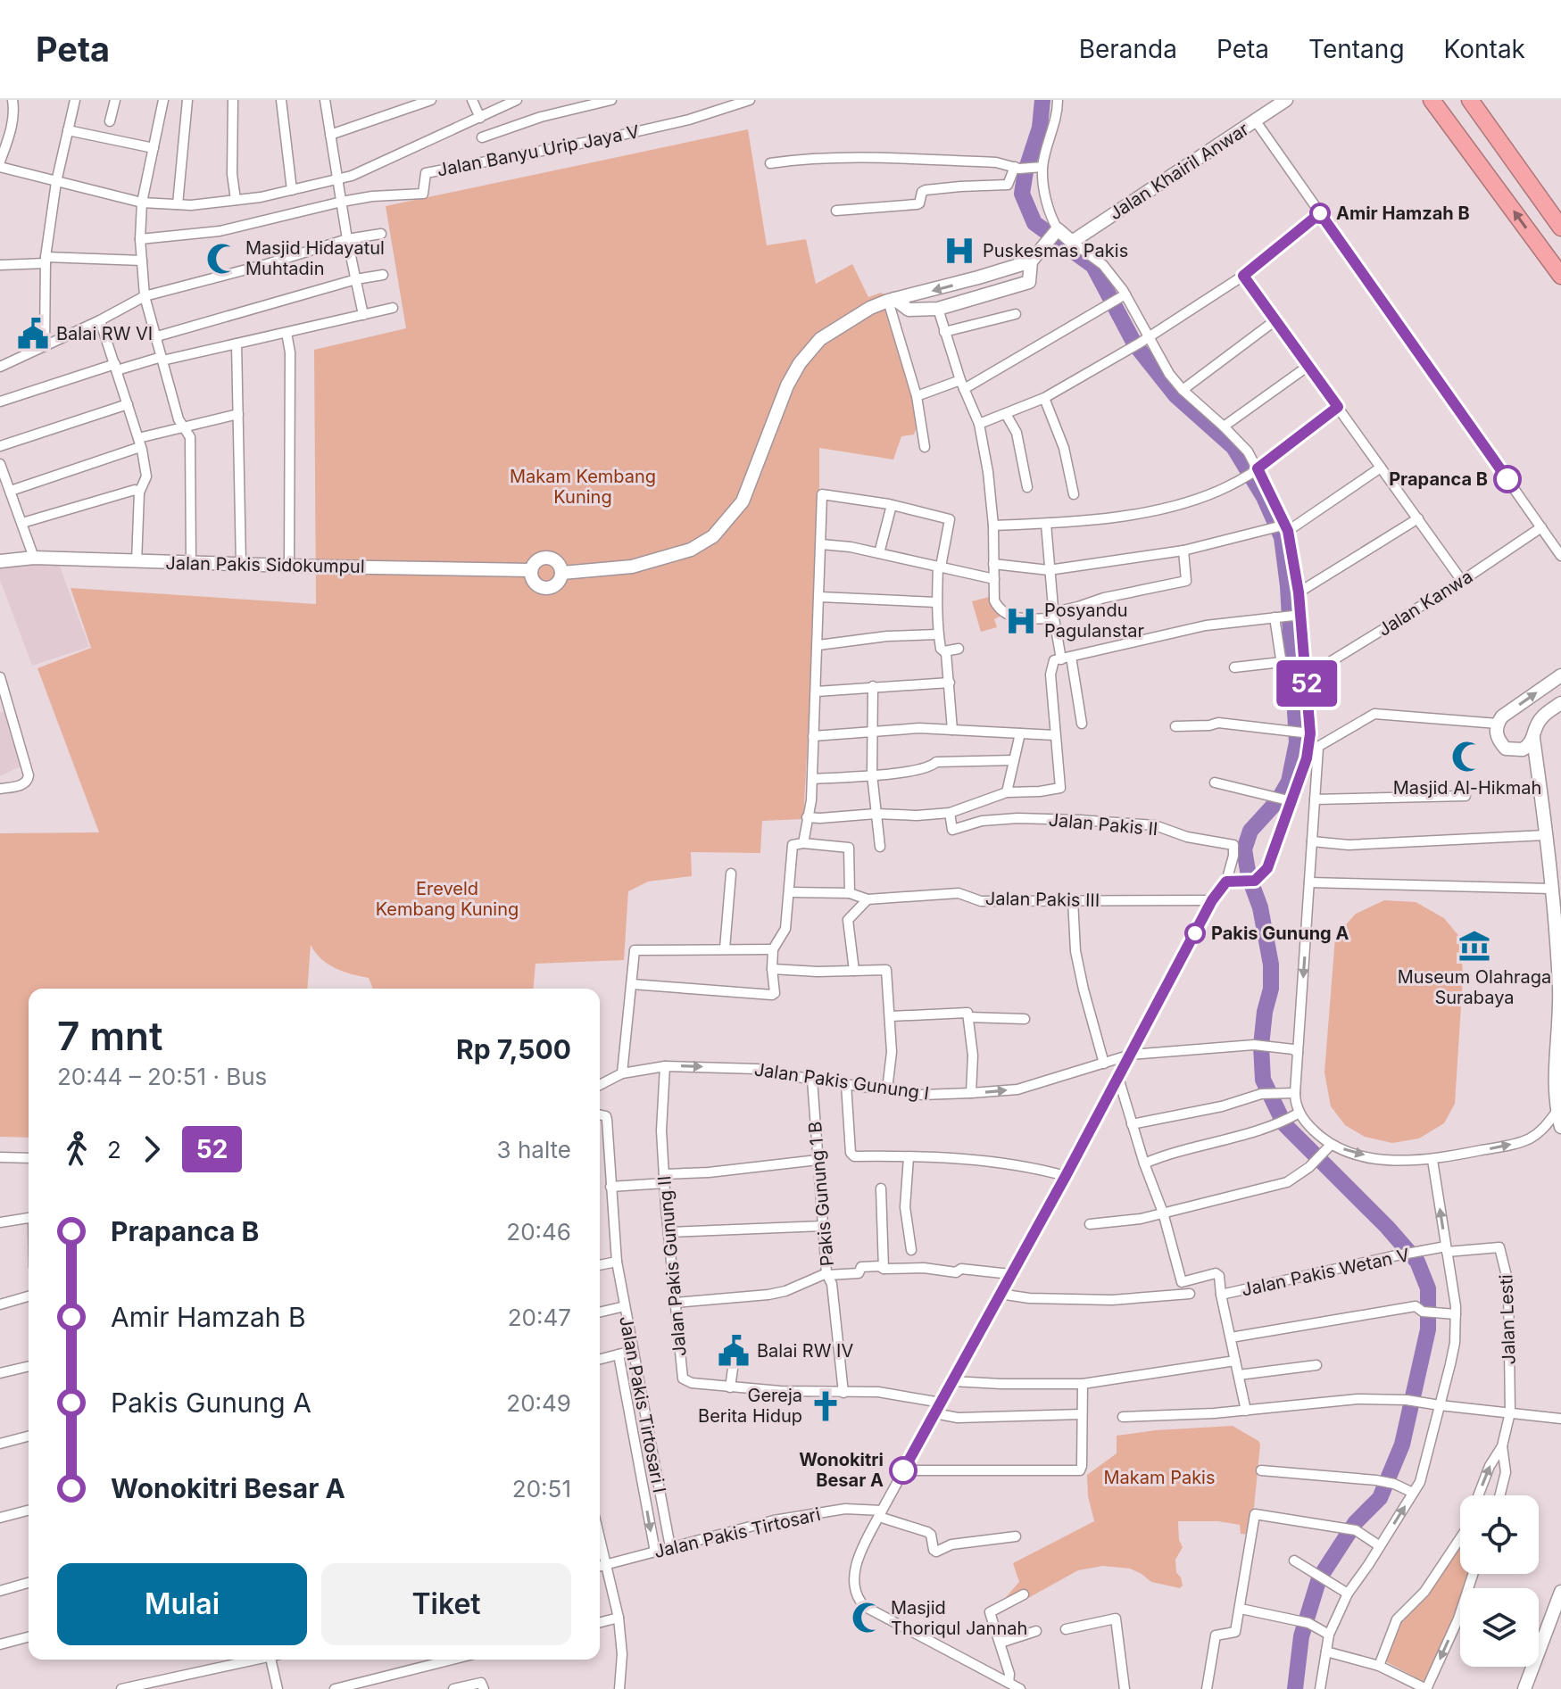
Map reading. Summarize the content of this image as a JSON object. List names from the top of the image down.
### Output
{
  "streets": {
    "street": [
      "Jalan Banyu Urip Jaya V",
      "Jalan Khairil Anwar",
      "Jalan Pakis Sidokumpul",
      "Jalan Kanwa",
      "Jalan Pakis II",
      "Jalan Pakis III",
      "Jalan Pakis Gunung I",
      "Pakis Gunung 1 B",
      "Jalan Pakis Gunung II",
      "Jalan Pakis Wetan V",
      "Jalan Lesti",
      "Jalan Pakis Tirtosari I",
      "Jalan Pakis Tirtosari"
    ]
  },
  "crossings": [
    ["Jalan Pakis Gunung I", "Pakis Gunung 1 B"],
    ["Jalan Pakis Gunung I", "Jalan Pakis Gunung II"],
    ["Pakis Gunung 1 B", "Jalan Pakis Gunung II"],
    ["Jalan Pakis Wetan V", "Jalan Lesti"],
    ["Jalan Pakis Tirtosari I", "Jalan Pakis Tirtosari"]
  ],
  "parks": ["Makam Kembang Kuning", "Ereveld Kembang Kuning", "Makam Pakis"],
  "places": {
    "other": [
      "Amir Hamzah B",
      "Prapanca B",
      "Pakis Gunung A",
      "Wonokitri Besar A"
    ],
    "hospital": ["Puskesmas Pakis", "Posyandu Pagulanstar"],
    "mosque": ["Masjid Hidayatul Muhtadin", "Masjid Al-Hikmah", "Masjid Thoriqul Jannah"],
    "public building": ["Balai RW VI", "Balai RW IV"],
    "museum": ["Museum Olahraga Surabaya"],
    "church": ["Gereja Berita Hidup"]
  },
  "lines": ["bus line 52"],
  "page": {
    "header": "Peta",
    "nav": [
      "Beranda",
      "Peta",
      "Tentang",
      "Kontak"
    ],
    "on_map": "52",
    "heading": ["7 mnt", "20:44 – 20:51 · Bus", "Rp 7,500"],
    "legs": ["2", "52", "3 halte"],
    "list": [
      {
        "name": "Prapanca B",
        "value": "20:46"
      },
      {
        "name": "Amir Hamzah B",
        "value": "20:47"
      },
      {
        "name": "Pakis Gunung A",
        "value": "20:49"
      },
      {
        "name": "Wonokitri Besar A",
        "value": "20:51"
      }
    ],
    "buttons": ["Mulai", "Tiket"]
  }
}
